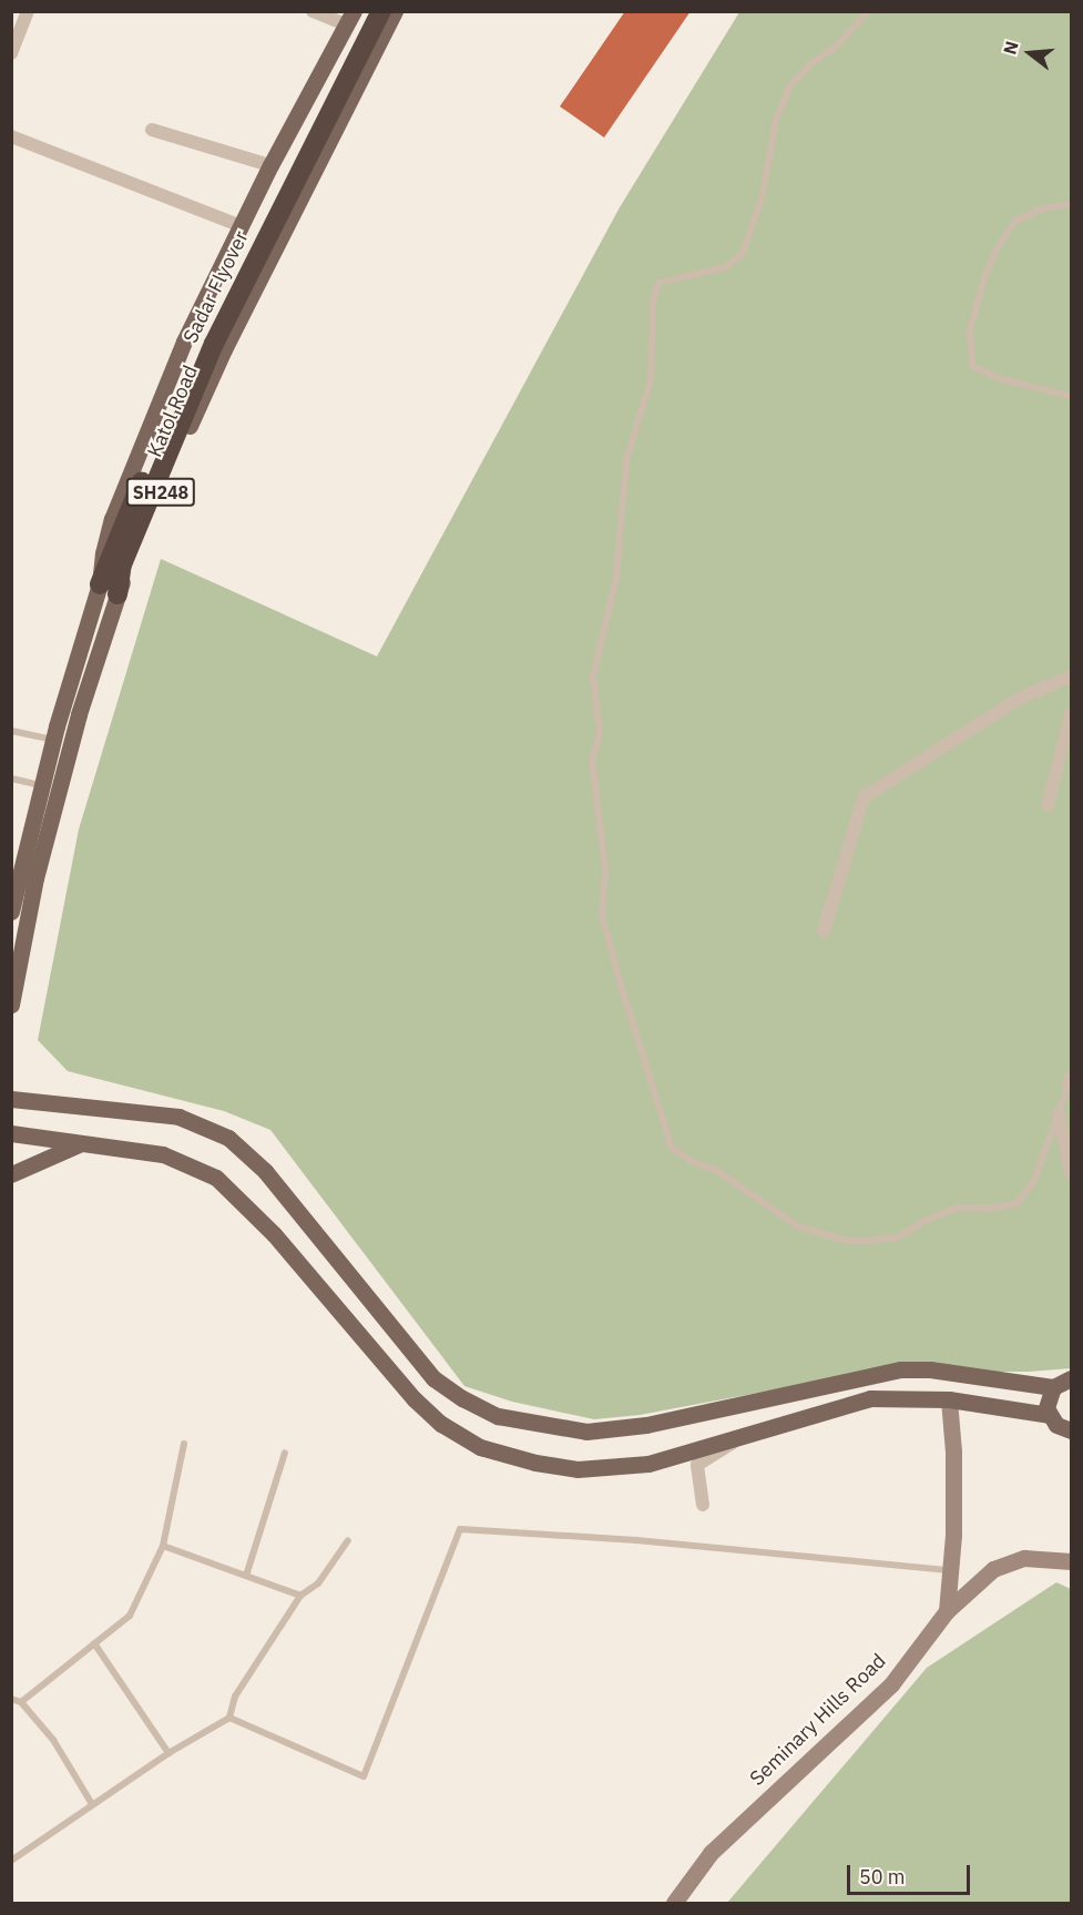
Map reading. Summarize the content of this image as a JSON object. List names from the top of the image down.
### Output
{
  "streets": {
    "highway": ["Sadar Flyover"],
    "main road": ["Katol Road", "SH248"],
    "street": ["Seminary Hills Road"]
  },
  "crossings": [
    ["Sadar Flyover", "Katol Road"]
  ],
  "scale_bar": "50 m",
  "north": "left"
}
